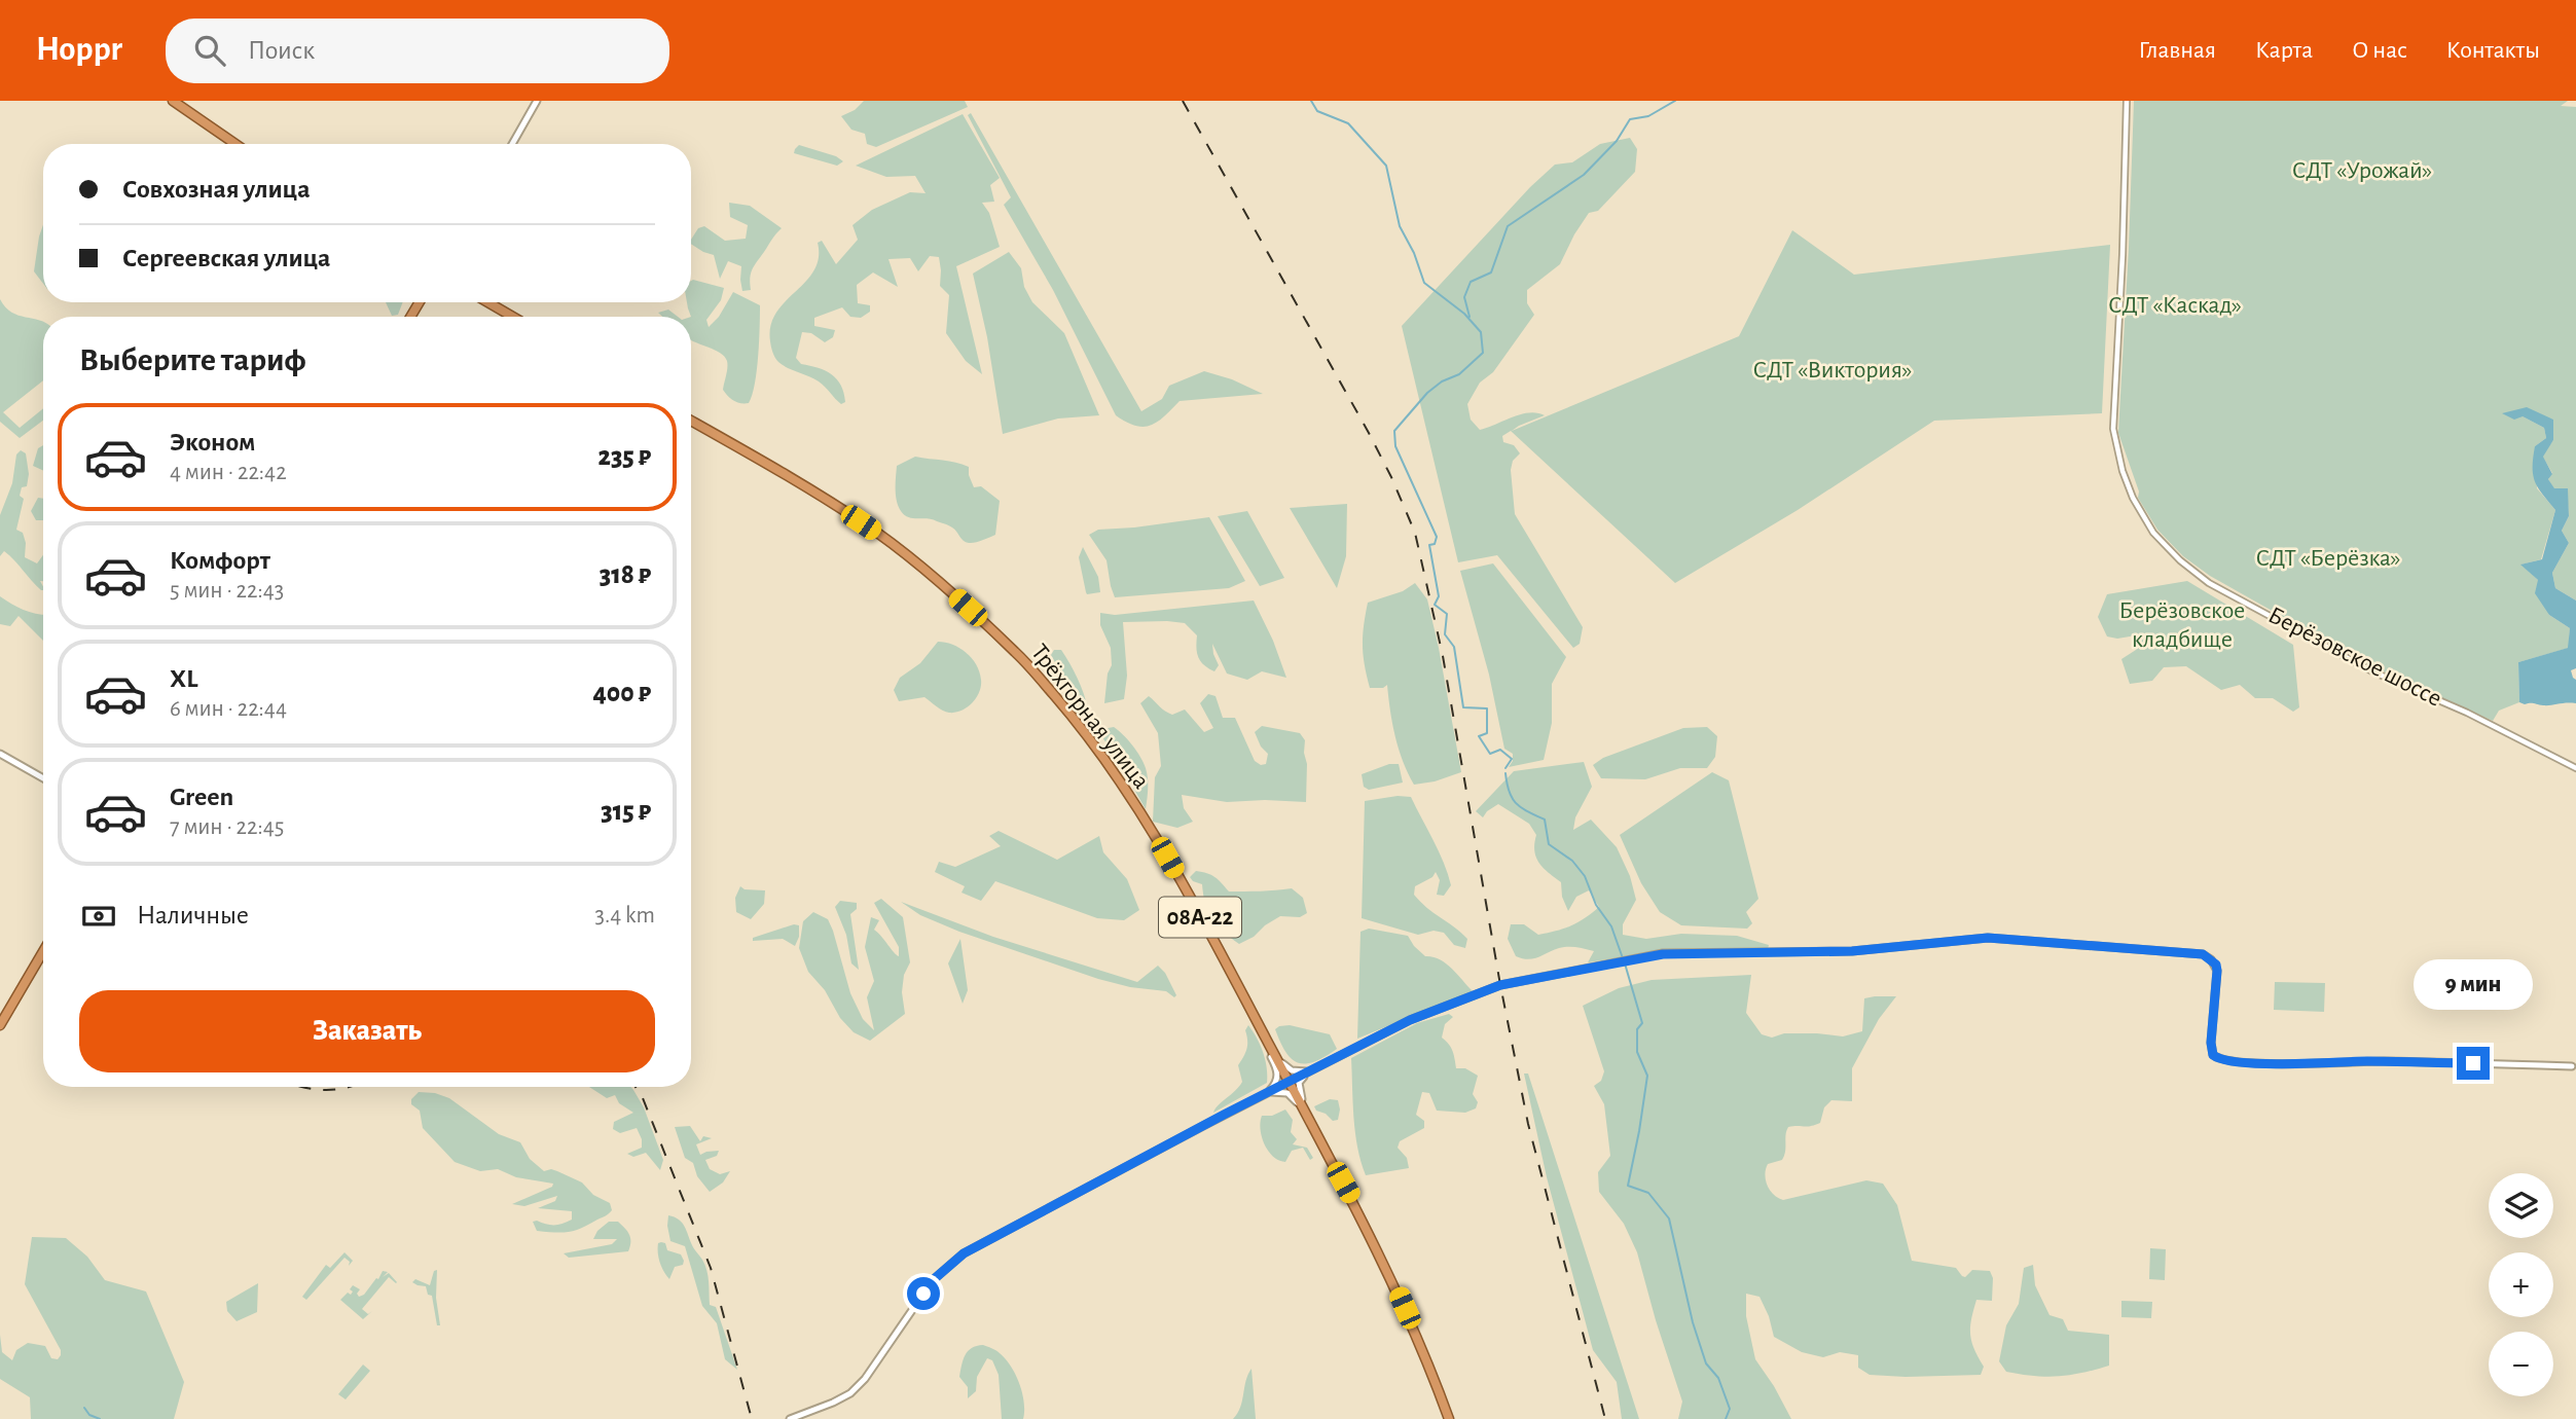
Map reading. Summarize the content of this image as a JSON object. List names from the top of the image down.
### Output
{
  "streets": {
    "highway": ["Трёхгорная улица", "08А-22"],
    "street": ["Берёзовское шоссе"]
  },
  "parks": [
    "СДТ «Урожай»",
    "СДТ «Каскад»",
    "СДТ «Виктория»",
    "СДТ «Берёзка»",
    "Берёзовское кладбище"
  ],
  "page": {
    "header": "Hoppr",
    "search": "Поиск",
    "nav": [
      "Главная",
      "Карта",
      "О нас",
      "Контакты"
    ],
    "banner": ["Совхозная улица", "Сергеевская улица"],
    "heading": "Выберите тариф",
    "list": [
      {
        "name": "Эконом",
        "note": "4 мин · 22:42",
        "value": "235 ₽"
      },
      {
        "name": "Комфорт",
        "note": "5 мин · 22:43",
        "value": "318 ₽"
      },
      {
        "name": "XL",
        "note": "6 мин · 22:44",
        "value": "400 ₽"
      },
      {
        "name": "Green",
        "note": "7 мин · 22:45",
        "value": "315 ₽"
      }
    ],
    "pay": ["Наличные", "3.4 km"],
    "bubble": "9 мин",
    "buttons": "Заказать",
    "map_buttons": ["+", "−"]
  }
}
